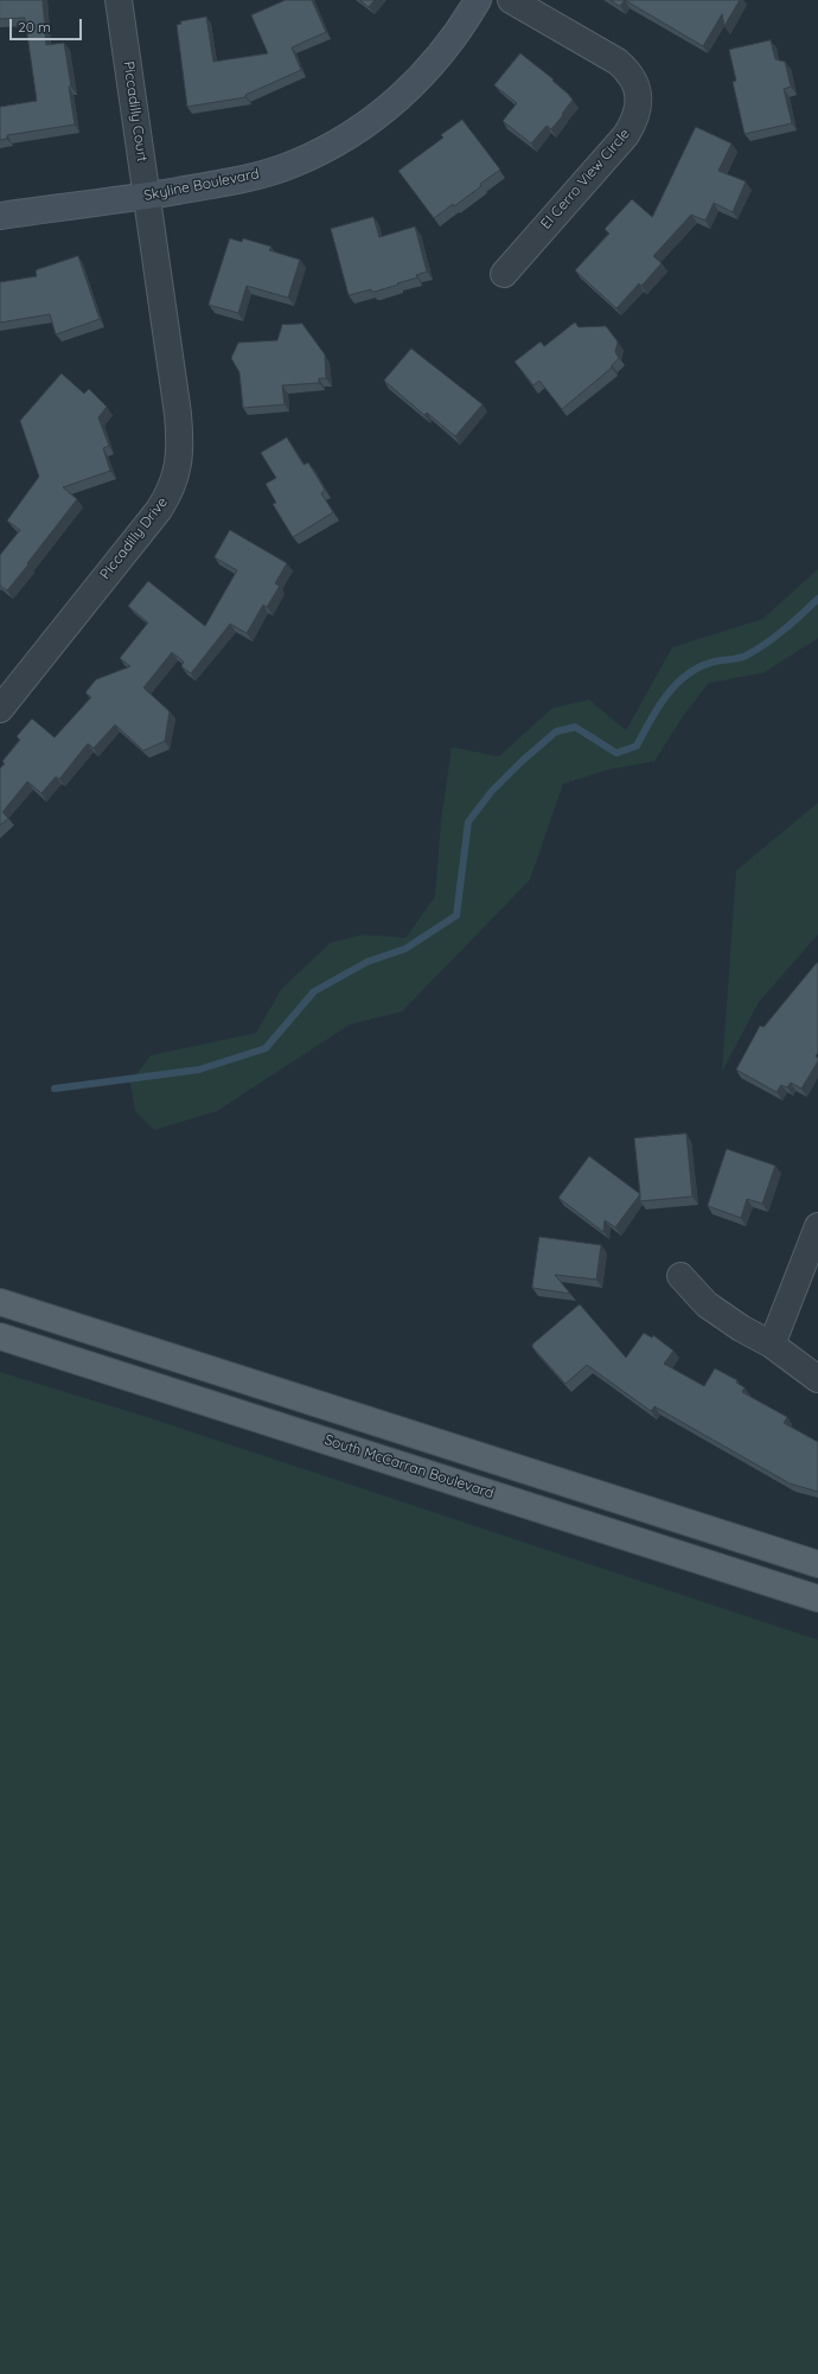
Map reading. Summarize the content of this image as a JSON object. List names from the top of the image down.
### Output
{
  "streets": {
    "main road": ["South McCarran Boulevard"],
    "street": [
      "Piccadilly Court",
      "El Cerro View Circle",
      "Skyline Boulevard",
      "Piccadilly Drive"
    ]
  },
  "crossings": [
    ["Piccadilly Court", "Skyline Boulevard"],
    ["Piccadilly Court", "Piccadilly Drive"],
    ["Skyline Boulevard", "Piccadilly Drive"]
  ],
  "scale_bar": "20 m"
}
